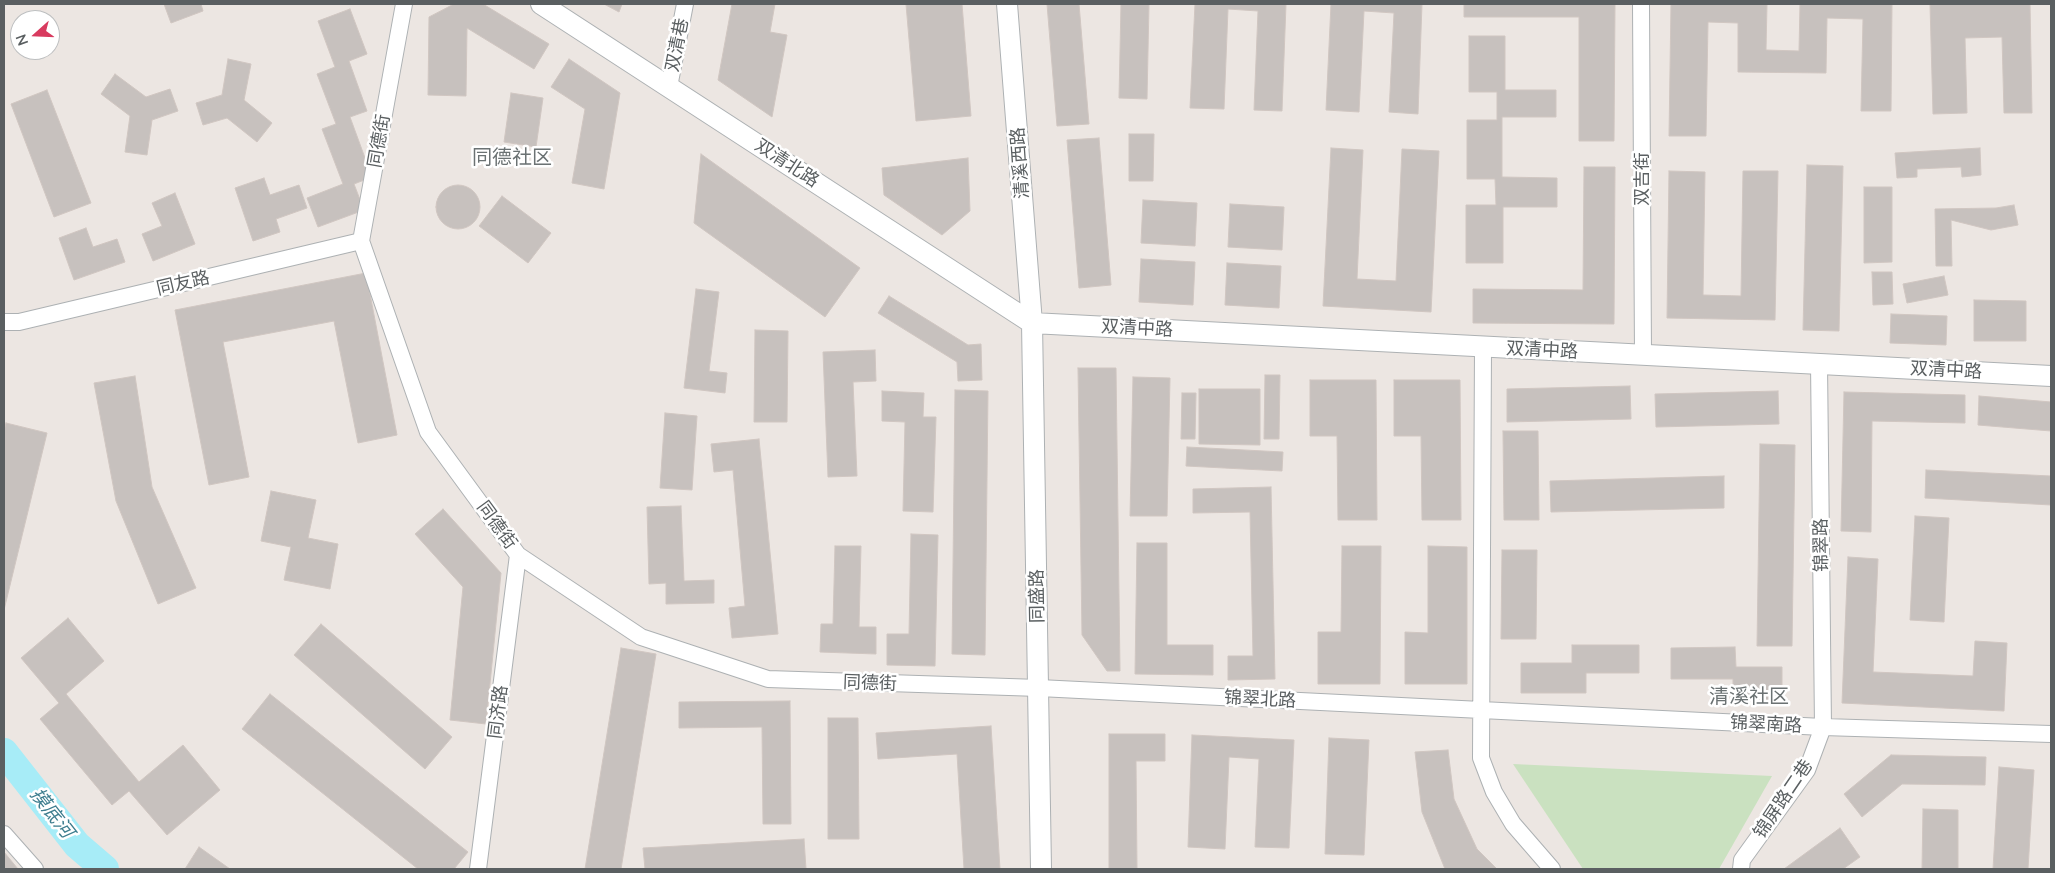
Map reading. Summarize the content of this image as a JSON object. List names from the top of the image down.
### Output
{
  "streets": {
    "street": [
      "双清巷",
      "同德街",
      "双清北路",
      "清溪西路",
      "双吉街",
      "同友路",
      "双清中路",
      "锦翠路",
      "同盛路",
      "锦翠北路",
      "同济路",
      "锦翠南路",
      "锦屏路二巷"
    ]
  },
  "crossings": [
    ["双清巷", "双清北路"],
    ["同德街", "同友路"],
    ["同德街", "同盛路"],
    ["同德街", "锦翠北路"],
    ["同德街", "同济路"],
    ["双清北路", "清溪西路"],
    ["双清北路", "双清中路"],
    ["双清北路", "同盛路"],
    ["清溪西路", "双清中路"],
    ["清溪西路", "同盛路"],
    ["双吉街", "双清中路"],
    ["双清中路", "锦翠路"],
    ["双清中路", "同盛路"],
    ["锦翠路", "锦翠南路"],
    ["锦翠路", "锦屏路二巷"],
    ["同盛路", "锦翠北路"],
    ["锦翠北路", "锦翠南路"],
    ["锦翠南路", "锦屏路二巷"]
  ],
  "districts": ["同德社区", "清溪社区"],
  "water": ["摸底河"],
  "north": "left"
}
